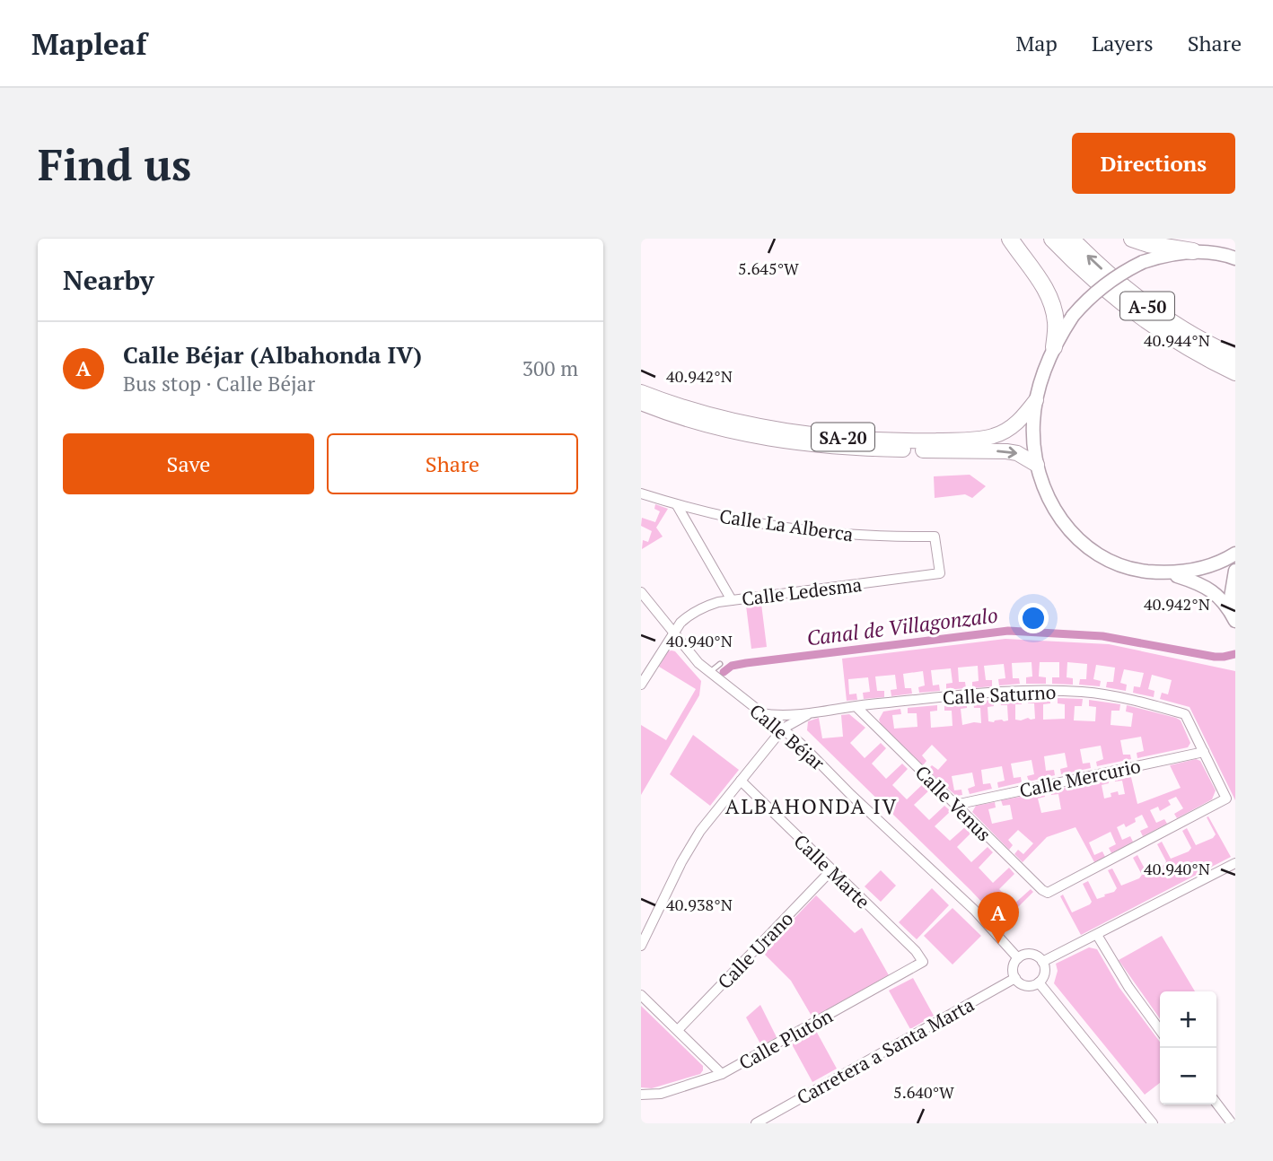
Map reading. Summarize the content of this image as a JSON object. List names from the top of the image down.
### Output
{
  "streets": {
    "highway": ["A-50", "SA-20"],
    "street": [
      "Calle La Alberca",
      "Calle Ledesma",
      "Calle Saturno",
      "Calle Béjar",
      "Calle Mercurio",
      "Calle Venus",
      "Calle Marte",
      "Calle Urano",
      "Calle Plutón",
      "Carretera a Santa Marta"
    ]
  },
  "crossings": [
    ["Calle La Alberca", "Calle Ledesma"],
    ["Calle Ledesma", "Calle Béjar"],
    ["Calle Saturno", "Calle Béjar"],
    ["Calle Saturno", "Calle Mercurio"],
    ["Calle Saturno", "Calle Venus"],
    ["Calle Béjar", "Carretera a Santa Marta"],
    ["Calle Mercurio", "Calle Venus"],
    ["Calle Marte", "Calle Urano"],
    ["Calle Marte", "Calle Plutón"]
  ],
  "districts": ["ALBAHONDA IV"],
  "water": ["Canal de Villagonzalo"],
  "page": {
    "header": "Mapleaf",
    "nav": ["Map", "Layers", "Share"],
    "buttons": [
      "Directions",
      ["Save", "Share"]
    ],
    "title": "Find us",
    "heading": "Nearby",
    "list": [
      {
        "mark": "A",
        "name": "Calle Béjar (Albahonda IV)",
        "note": "Bus stop · Calle Béjar",
        "value": "300 m"
      }
    ],
    "pins": "A",
    "map_buttons": ["+", "−"]
  },
  "coordinates": [
    "5.645°W",
    "40.944°N",
    "40.942°N",
    "40.940°N",
    "40.938°N",
    "5.640°W"
  ]
}
